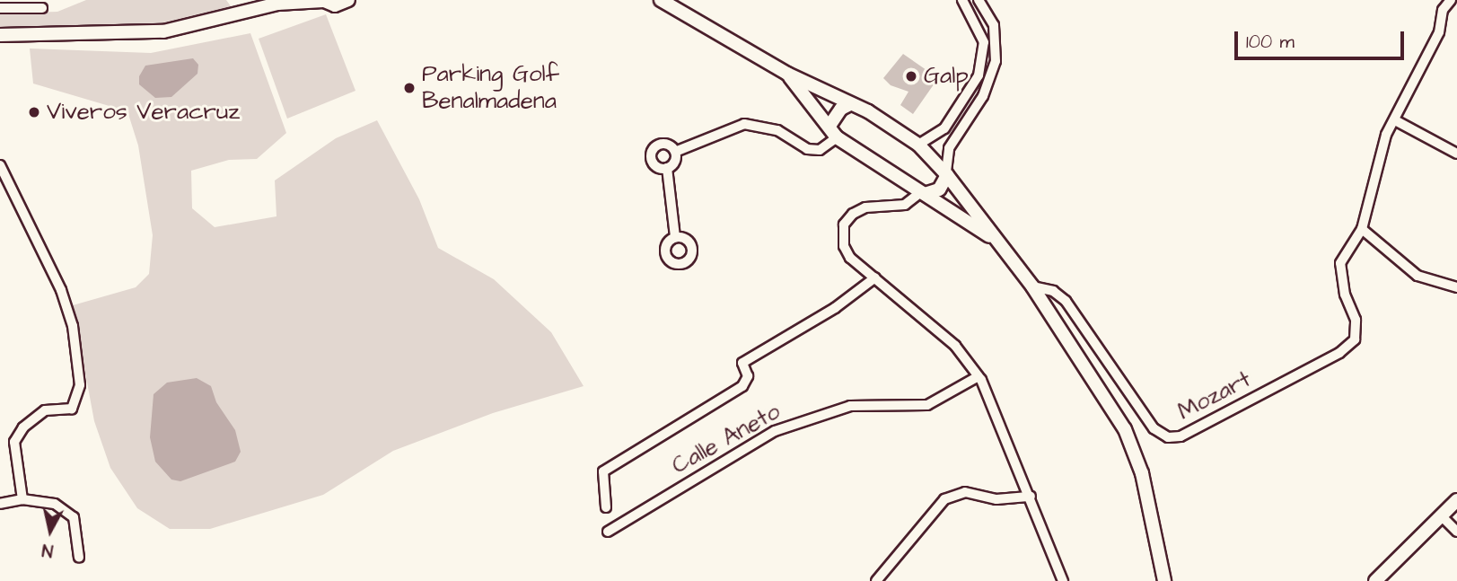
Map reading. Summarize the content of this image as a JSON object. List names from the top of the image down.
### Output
{
  "streets": {
    "street": ["Mozart", "Calle Aneto"]
  },
  "places": ["Galp", "Parking Golf Benalmadena", "Viveros Veracruz"],
  "scale_bar": "100 m",
  "north": "bottom"
}
